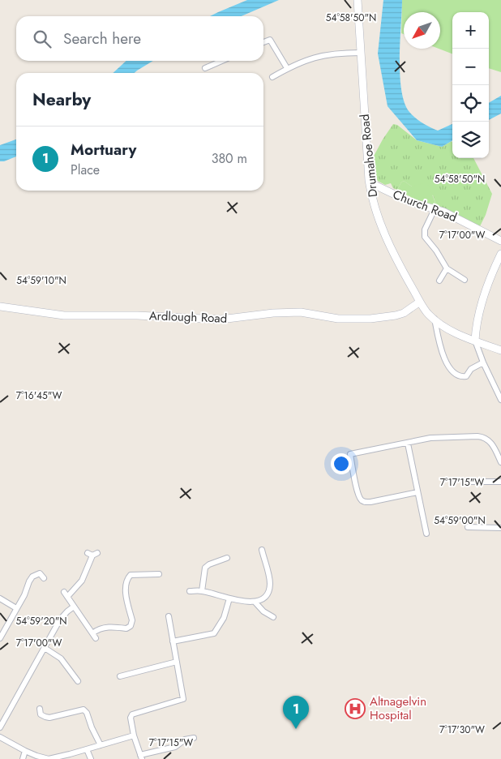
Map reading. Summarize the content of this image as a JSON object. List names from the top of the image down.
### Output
{
  "streets": {
    "street": ["Drumahoe Road", "Church Road", "Ardlough Road"]
  },
  "crossings": [
    ["Drumahoe Road", "Church Road"],
    ["Drumahoe Road", "Ardlough Road"]
  ],
  "places": {
    "hospital": ["Altnagelvin Hospital"]
  },
  "north": "bottom left",
  "page": {
    "map_buttons": ["+", "−"],
    "search": "Search here",
    "heading": "Nearby",
    "list": [
      {
        "mark": "1",
        "name": "Mortuary",
        "note": "Place",
        "value": "380 m"
      }
    ],
    "pins": "1"
  },
  "coordinates": [
    "54°58'50\"N",
    "7°17'00\"W",
    "54°59'10\"N",
    "7°16'45\"W",
    "7°17'15\"W",
    "54°59'00\"N",
    "54°59'20\"N",
    "7°17'30\"W"
  ]
}
